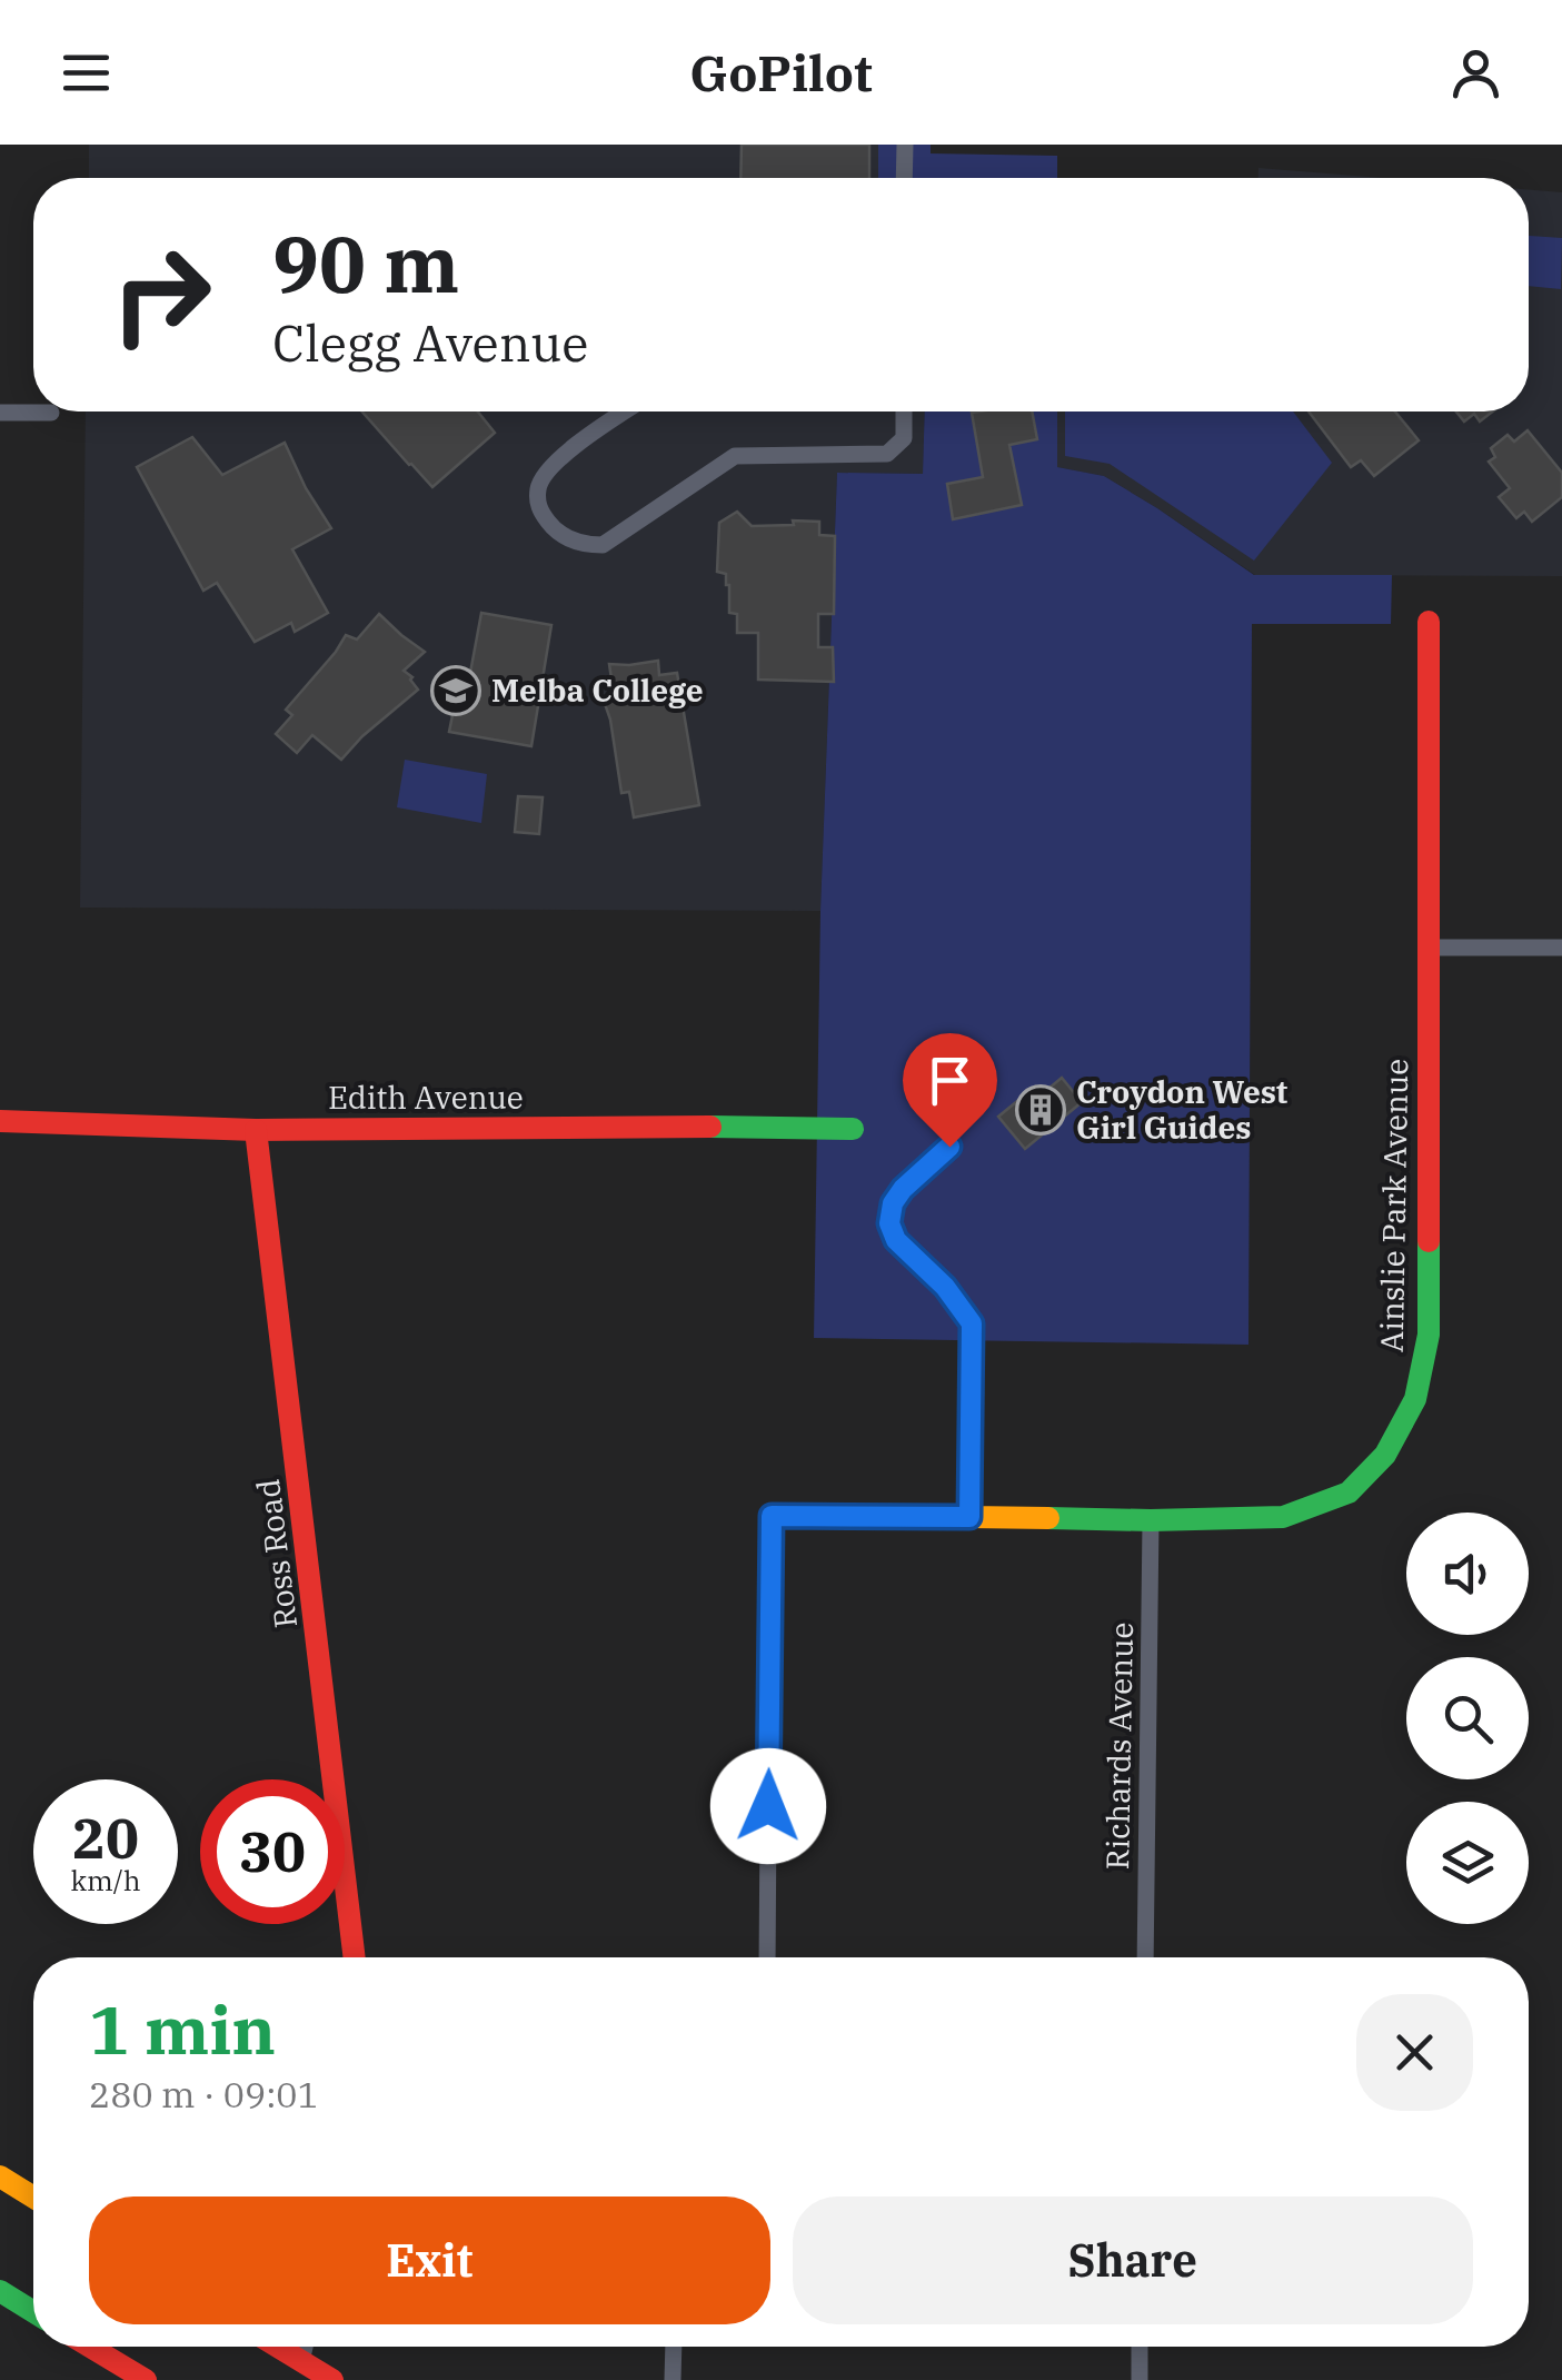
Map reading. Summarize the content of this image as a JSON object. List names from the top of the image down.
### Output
{
  "streets": {
    "street": [
      "Edith Avenue",
      "Ainslie Park Avenue",
      "Ross Road",
      "Richards Avenue"
    ]
  },
  "crossings": [
    ["Edith Avenue", "Ross Road"],
    ["Ainslie Park Avenue", "Richards Avenue"]
  ],
  "places": {
    "school or university": ["Melba College"],
    "building": ["Croydon West Girl Guides"]
  },
  "page": {
    "header": "GoPilot",
    "turn": ["90 m", "Clegg Avenue"],
    "speed": "20 km/h",
    "limit": "30",
    "heading": ["1 min", "280 m · 09:01"],
    "buttons": ["Exit", "Share"]
  }
}
